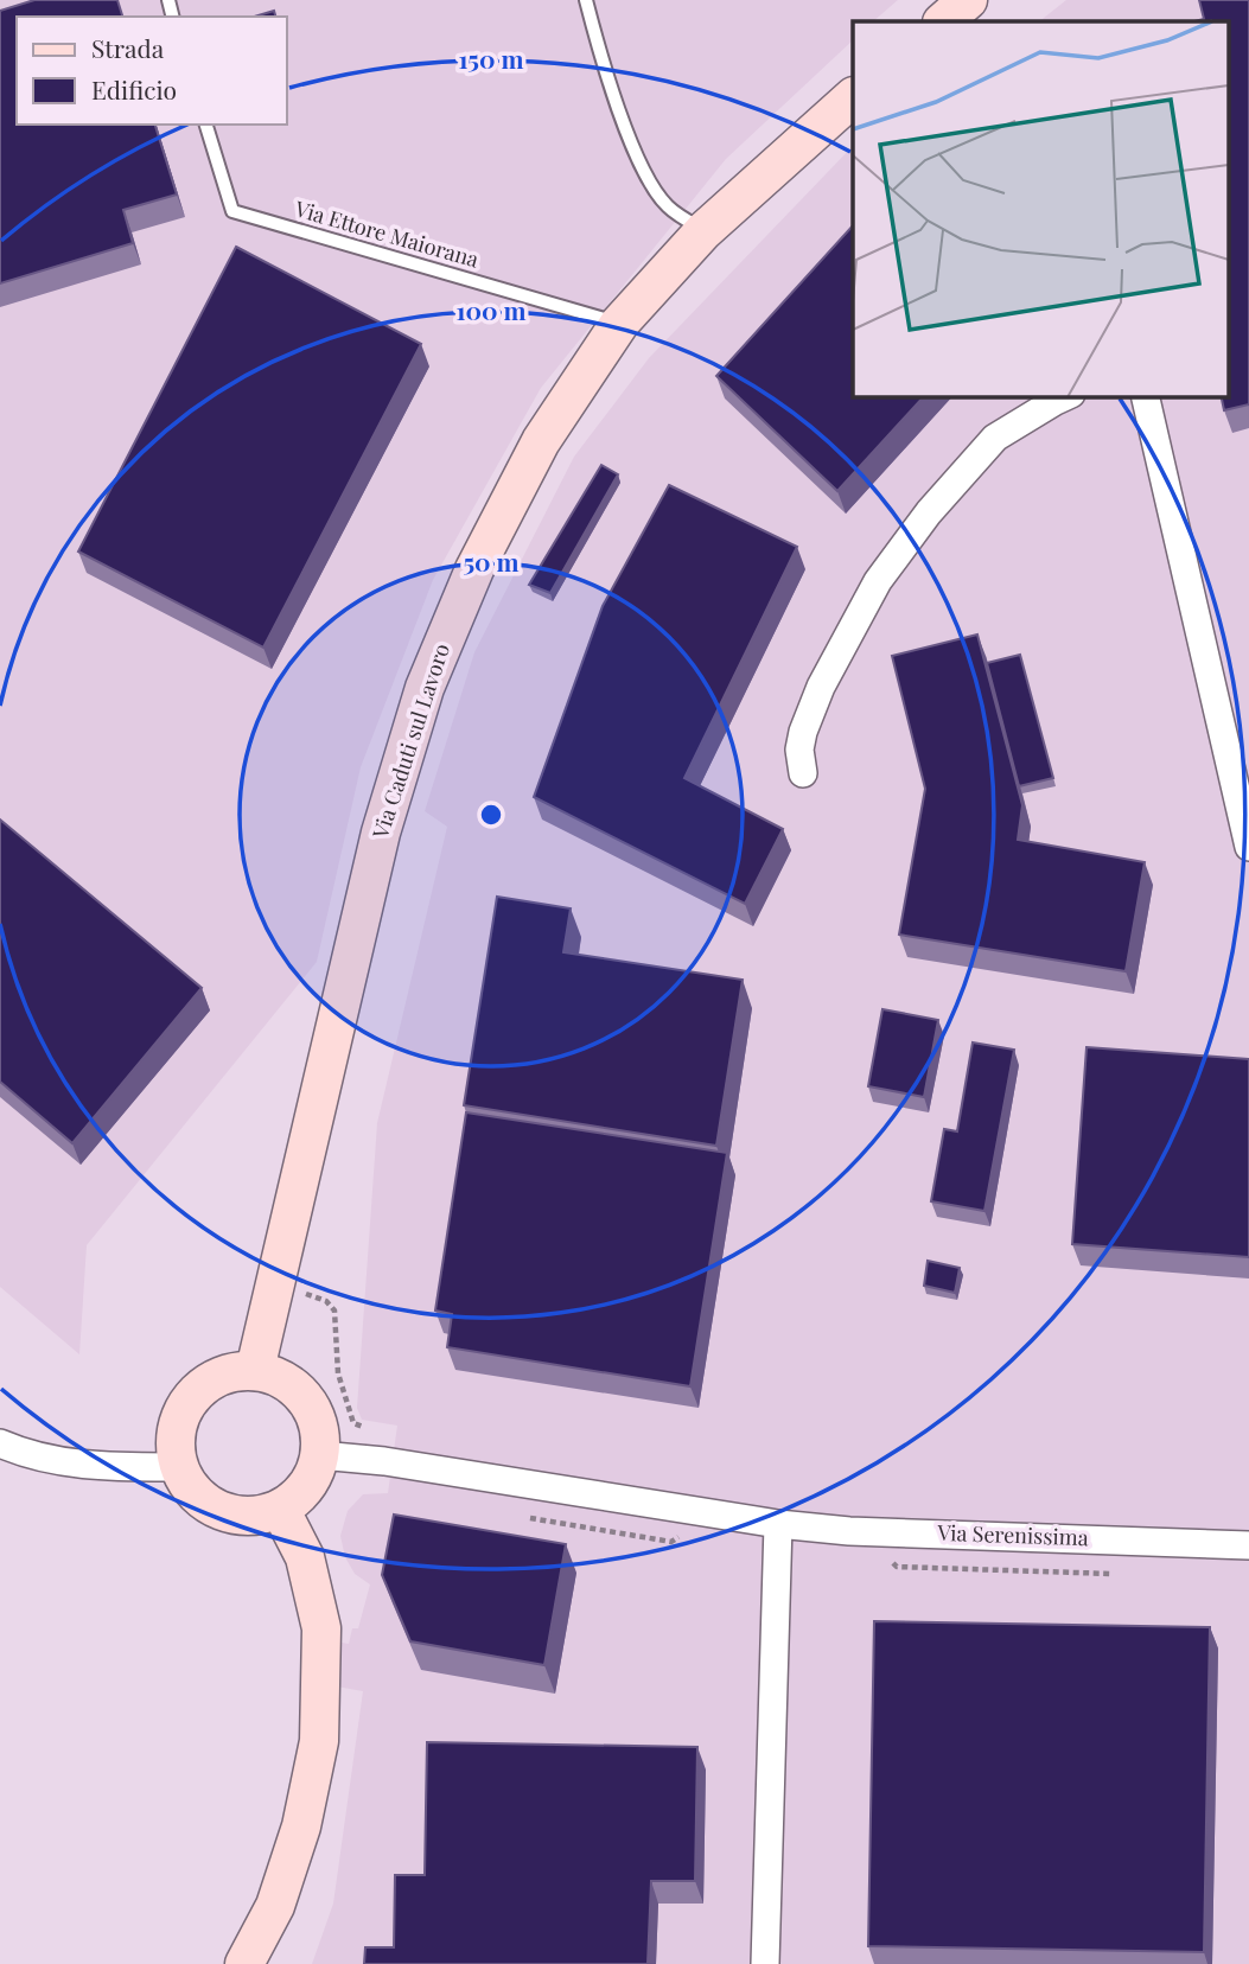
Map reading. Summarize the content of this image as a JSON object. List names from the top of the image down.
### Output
{
  "streets": {
    "street": ["Via Caduti sul Lavoro", "Via Serenissima"],
    "lane": ["Via Ettore Maiorana"]
  },
  "crossings": [
    ["Via Ettore Maiorana", "Via Caduti sul Lavoro"],
    ["Via Caduti sul Lavoro", "Via Serenissima"]
  ],
  "legend": ["Strada", "Edificio"],
  "rings": ["150 m", "100 m", "50 m"]
}
